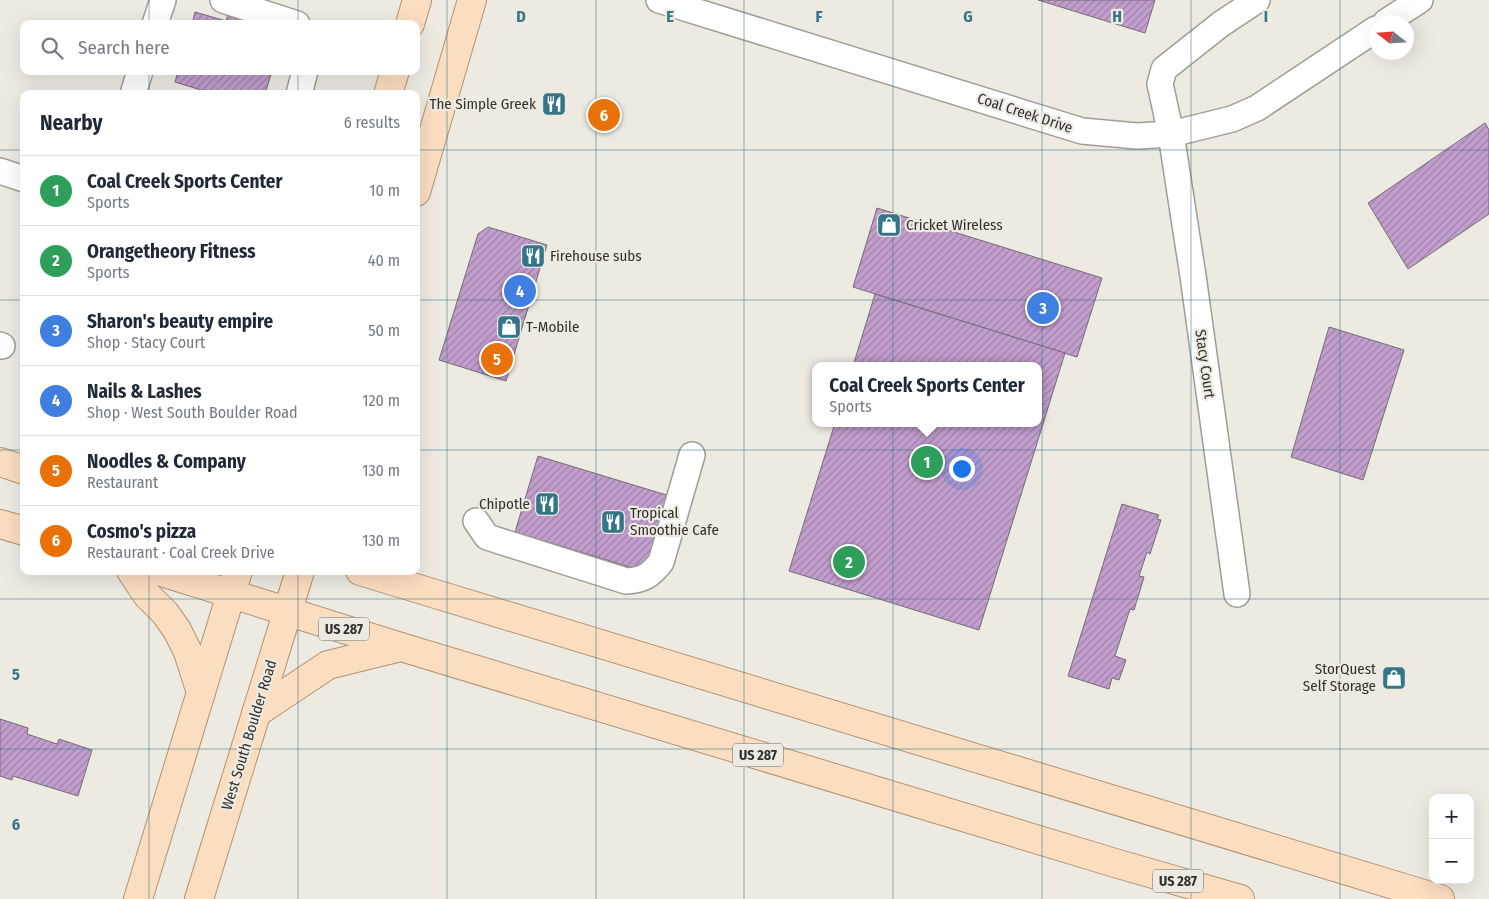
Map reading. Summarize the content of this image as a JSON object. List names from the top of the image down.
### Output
{
  "streets": {
    "main road": ["US 287", "West South Boulder Road"],
    "street": ["Coal Creek Drive", "Stacy Court"]
  },
  "crossings": [
    ["Coal Creek Drive", "Stacy Court"],
    ["US 287", "West South Boulder Road"]
  ],
  "places": {
    "restaurant": [
      "The Simple Greek",
      "Firehouse subs",
      "Chipotle",
      "Tropical Smoothie Cafe"
    ],
    "shop": ["Cricket Wireless", "T-Mobile", "StorQuest Self Storage"]
  },
  "north": "left",
  "page": {
    "search": "Search here",
    "heading": ["Nearby", "6 results"],
    "pins": [
      "6",
      "4",
      "3",
      "5",
      "1",
      "2"
    ],
    "list": [
      {
        "mark": "1",
        "name": "Coal Creek Sports Center",
        "note": "Sports",
        "value": "10 m"
      },
      {
        "mark": "2",
        "name": "Orangetheory Fitness",
        "note": "Sports",
        "value": "40 m"
      },
      {
        "mark": "3",
        "name": "Sharon's beauty empire",
        "note": "Shop · Stacy Court",
        "value": "50 m"
      },
      {
        "mark": "4",
        "name": "Nails & Lashes",
        "note": "Shop · West South Boulder Road",
        "value": "120 m"
      },
      {
        "mark": "5",
        "name": "Noodles & Company",
        "note": "Restaurant",
        "value": "130 m"
      },
      {
        "mark": "6",
        "name": "Cosmo's pizza",
        "note": "Restaurant · Coal Creek Drive",
        "value": "130 m"
      }
    ],
    "popup": ["Coal Creek Sports Center", "Sports"],
    "map_buttons": ["+", "−"]
  },
  "grid": {
    "columns": [
      "D",
      "E",
      "F",
      "G",
      "H",
      "I"
    ],
    "rows": ["5", "6"]
  }
}
